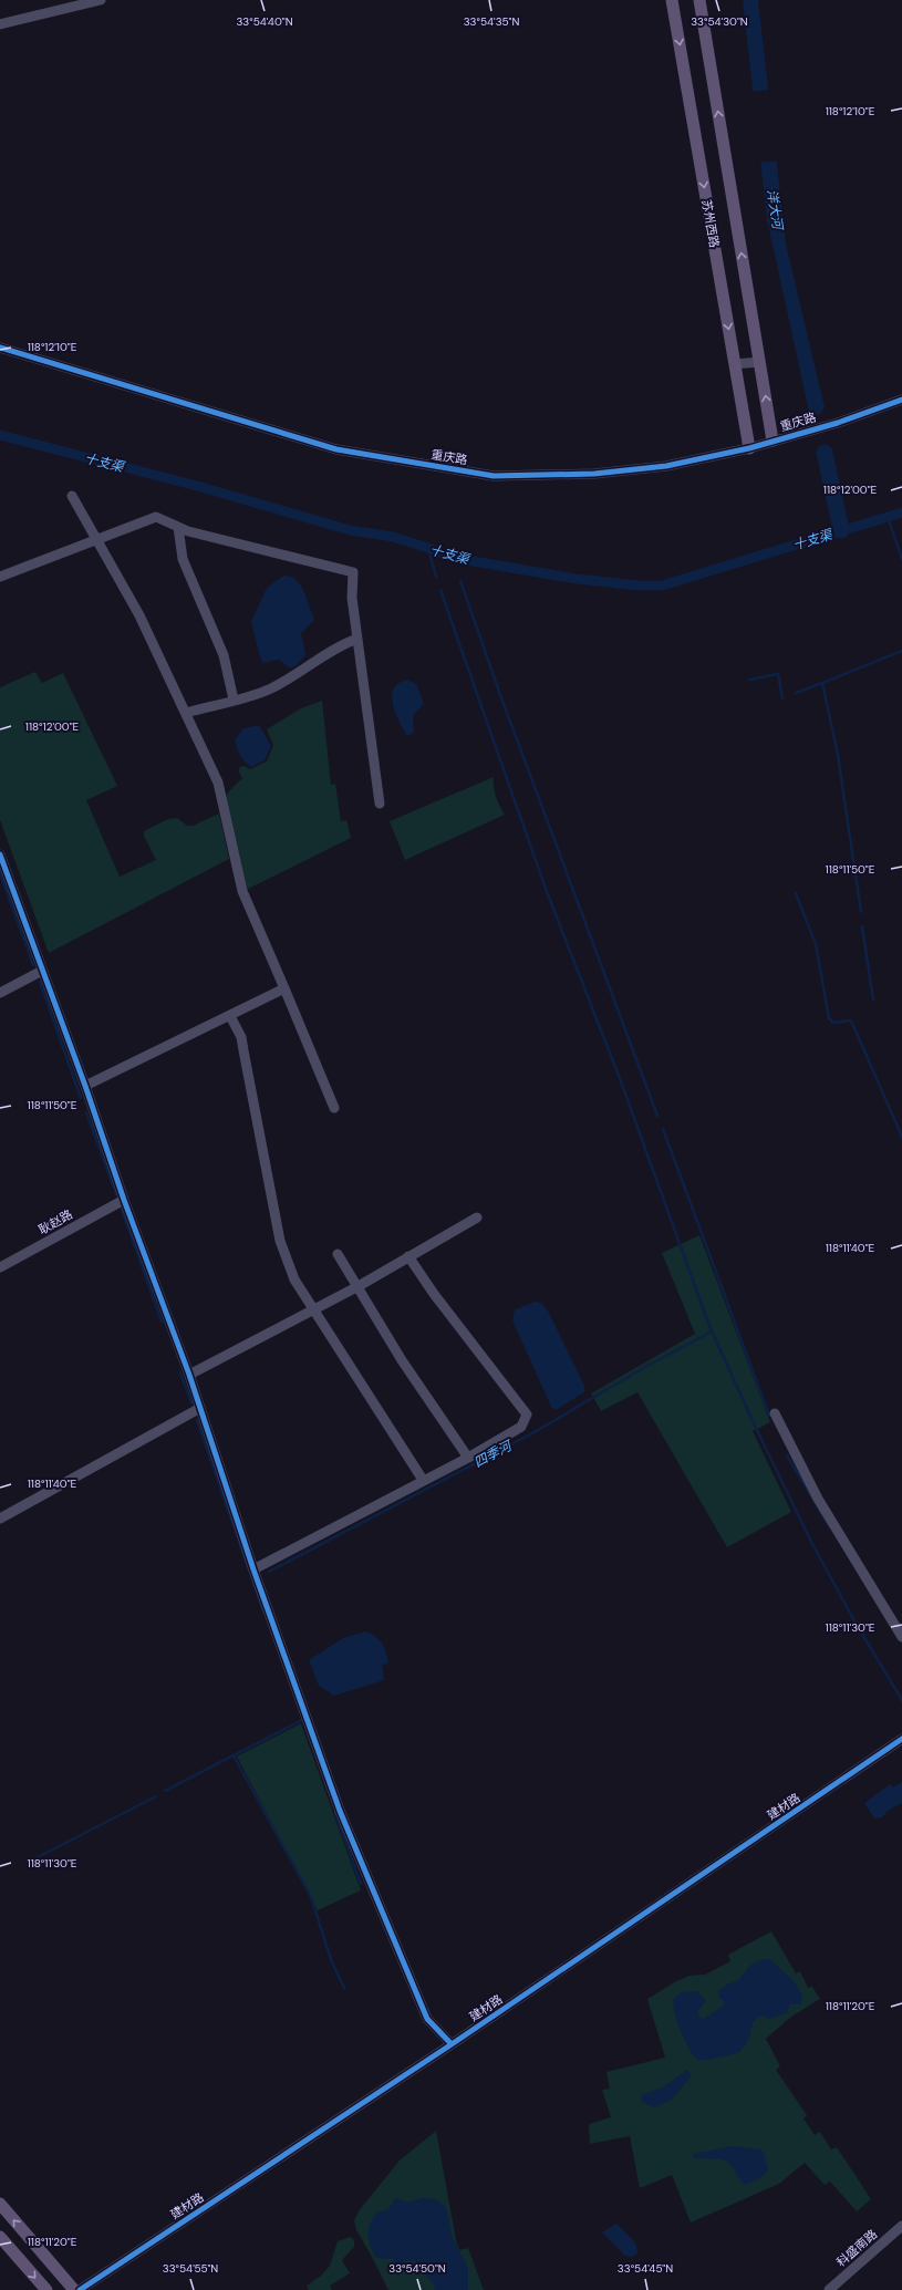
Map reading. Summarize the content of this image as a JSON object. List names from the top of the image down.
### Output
{
  "streets": {
    "main road": ["苏州西路"],
    "street": [
      "重庆路",
      "耿赵路",
      "建材路",
      "科盛南路"
    ]
  },
  "crossings": [
    ["苏州西路", "重庆路"]
  ],
  "water": ["洋大河", "十支渠", "四季河"],
  "coordinates": [
    "33°54'30\"N",
    "33°54'40\"N",
    "33°54'35\"N",
    "118°12'10\"E",
    "118°12'00\"E",
    "118°11'50\"E",
    "118°11'40\"E",
    "118°11'30\"E",
    "118°11'20\"E",
    "33°54'55\"N",
    "33°54'50\"N",
    "33°54'45\"N"
  ]
}
